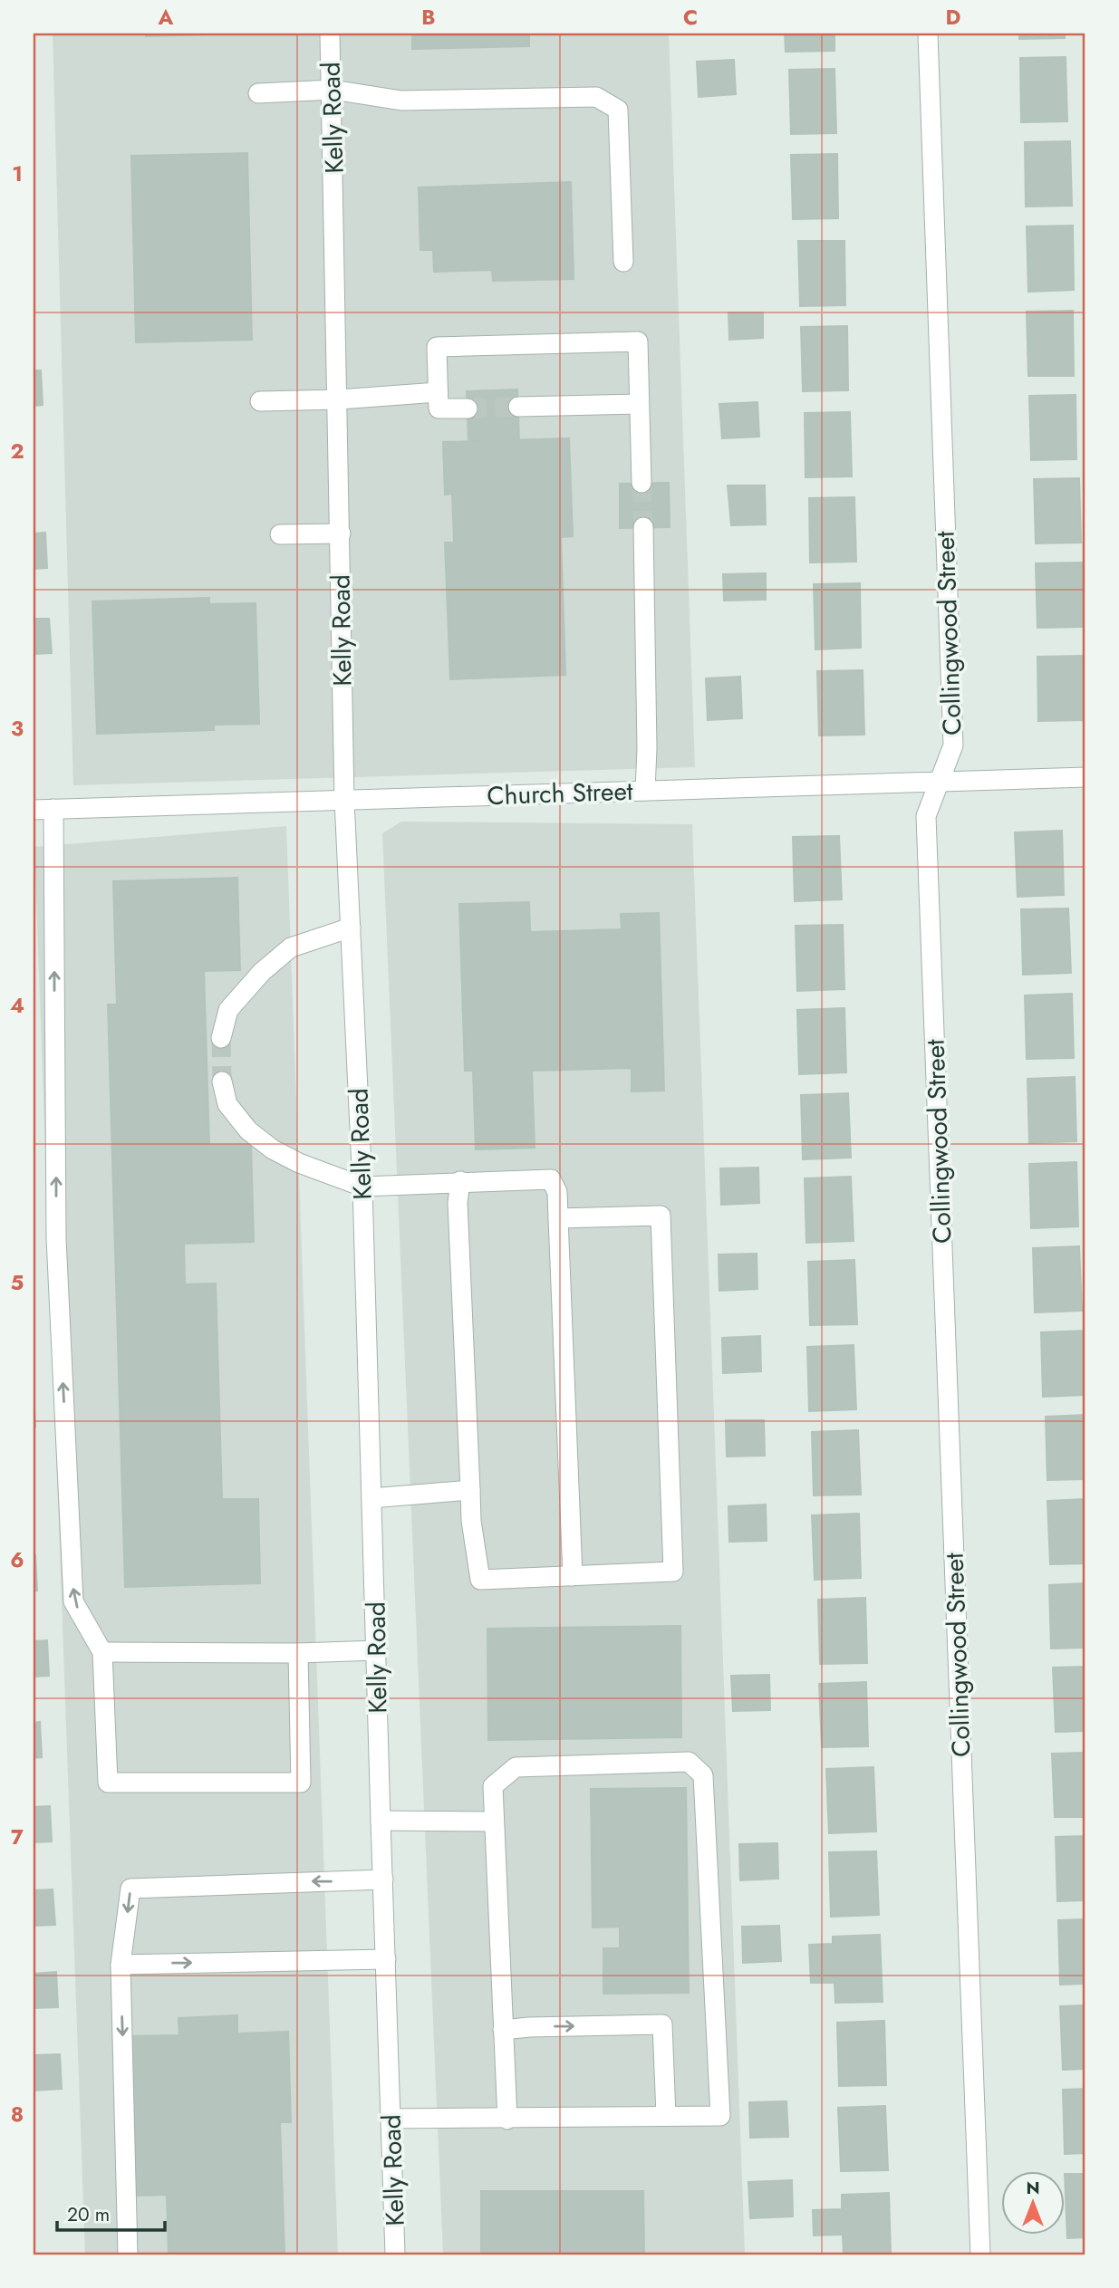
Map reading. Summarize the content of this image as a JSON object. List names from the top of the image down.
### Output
{
  "streets": {
    "street": ["Kelly Road", "Collingwood Street", "Church Street"]
  },
  "crossings": [
    ["Kelly Road", "Church Street"],
    ["Collingwood Street", "Church Street"]
  ],
  "scale_bar": "20 m",
  "north": "top",
  "grid": {
    "columns": [
      "A",
      "B",
      "C",
      "D"
    ],
    "rows": [
      "1",
      "2",
      "3",
      "4",
      "5",
      "6",
      "7",
      "8"
    ]
  }
}
